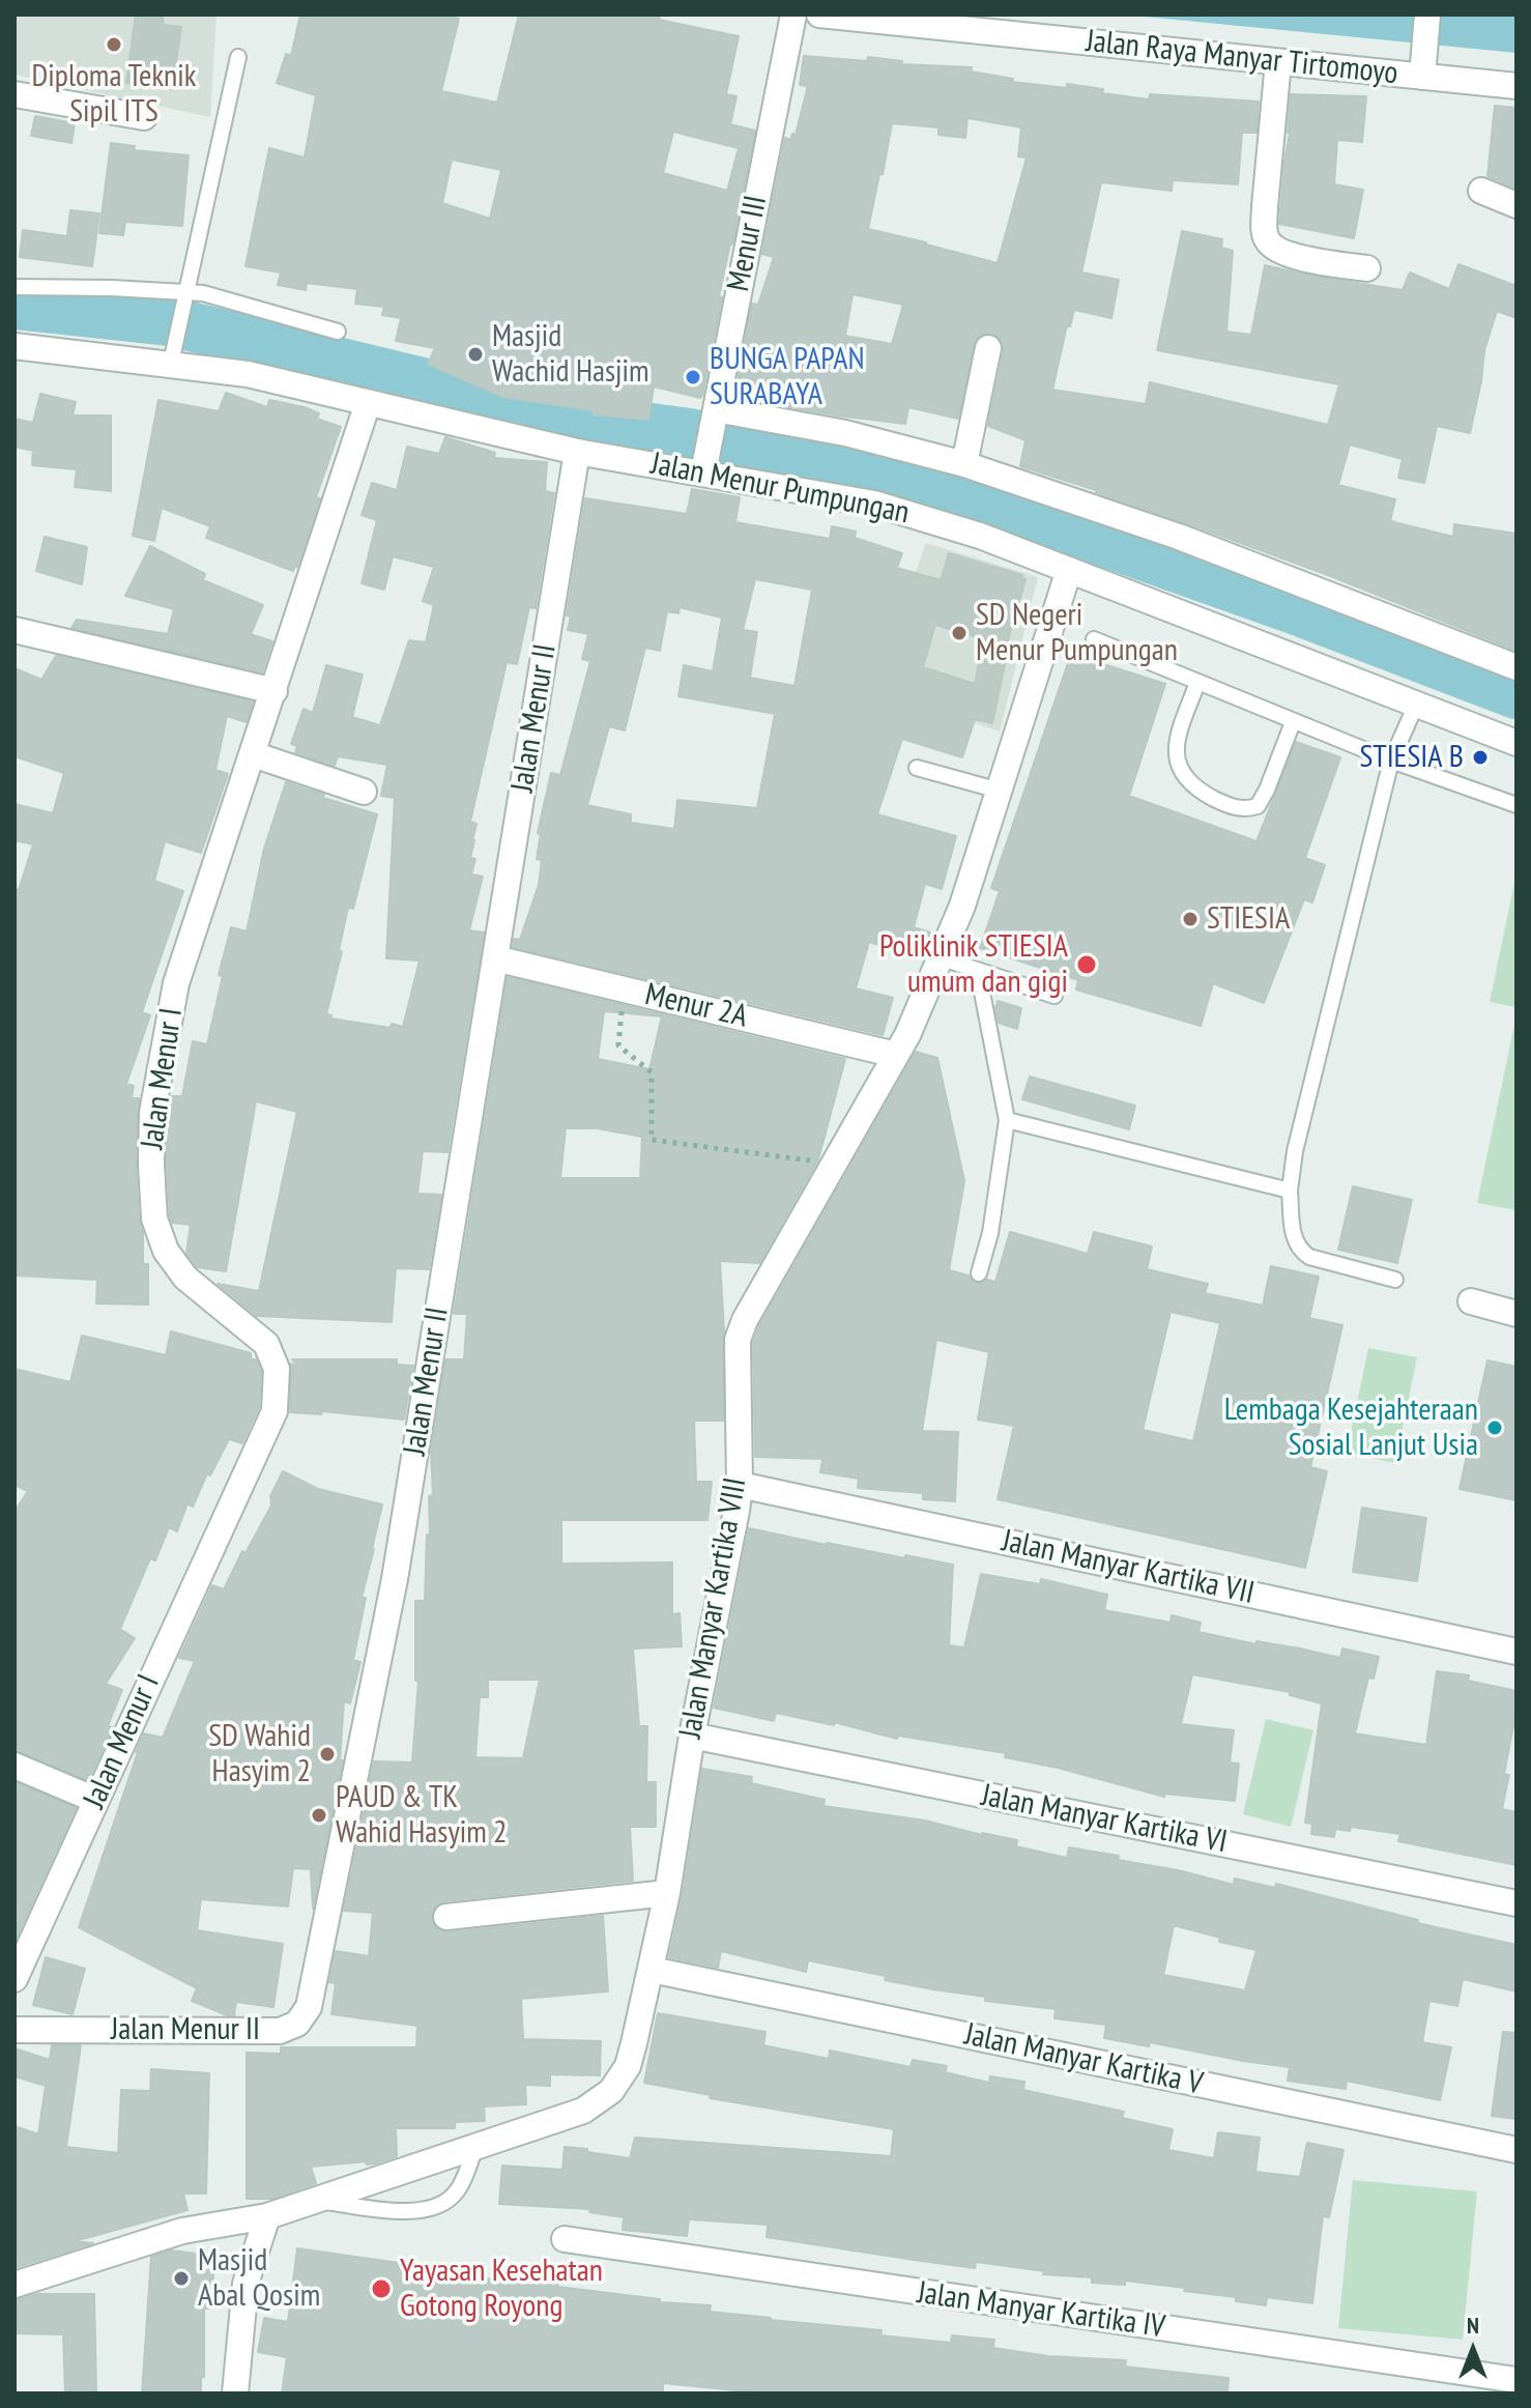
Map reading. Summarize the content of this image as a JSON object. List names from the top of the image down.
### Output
{
  "streets": {
    "street": [
      "Jalan Raya Manyar Tirtomoyo",
      "Menur III",
      "Jalan Menur Pumpungan",
      "Jalan Menur II",
      "Menur 2A",
      "Jalan Menur I",
      "Jalan Manyar Kartika VII",
      "Jalan Manyar Kartika VIII",
      "Jalan Manyar Kartika VI",
      "Jalan Manyar Kartika V",
      "Jalan Manyar Kartika IV"
    ]
  },
  "crossings": [
    ["Menur III", "Jalan Menur Pumpungan"],
    ["Jalan Menur Pumpungan", "Jalan Menur II"],
    ["Jalan Menur Pumpungan", "Jalan Menur I"],
    ["Jalan Menur Pumpungan", "Jalan Manyar Kartika VIII"],
    ["Jalan Menur II", "Menur 2A"],
    ["Menur 2A", "Jalan Manyar Kartika VIII"],
    ["Jalan Manyar Kartika VII", "Jalan Manyar Kartika VIII"],
    ["Jalan Manyar Kartika VIII", "Jalan Manyar Kartika VI"],
    ["Jalan Manyar Kartika VIII", "Jalan Manyar Kartika V"]
  ],
  "places": [
    "Diploma Teknik Sipil ITS",
    "Masjid Wachid Hasjim",
    "BUNGA PAPAN SURABAYA",
    "SD Negeri Menur Pumpungan",
    "STIESIA B",
    "STIESIA",
    "Poliklinik STIESIA umum dan gigi",
    "Lembaga Kesejahteraan Sosial Lanjut Usia",
    "SD Wahid Hasyim 2",
    "PAUD & TK Wahid Hasyim 2",
    "Masjid Abal Qosim",
    "Yayasan Kesehatan Gotong Royong"
  ],
  "north": "top"
}
